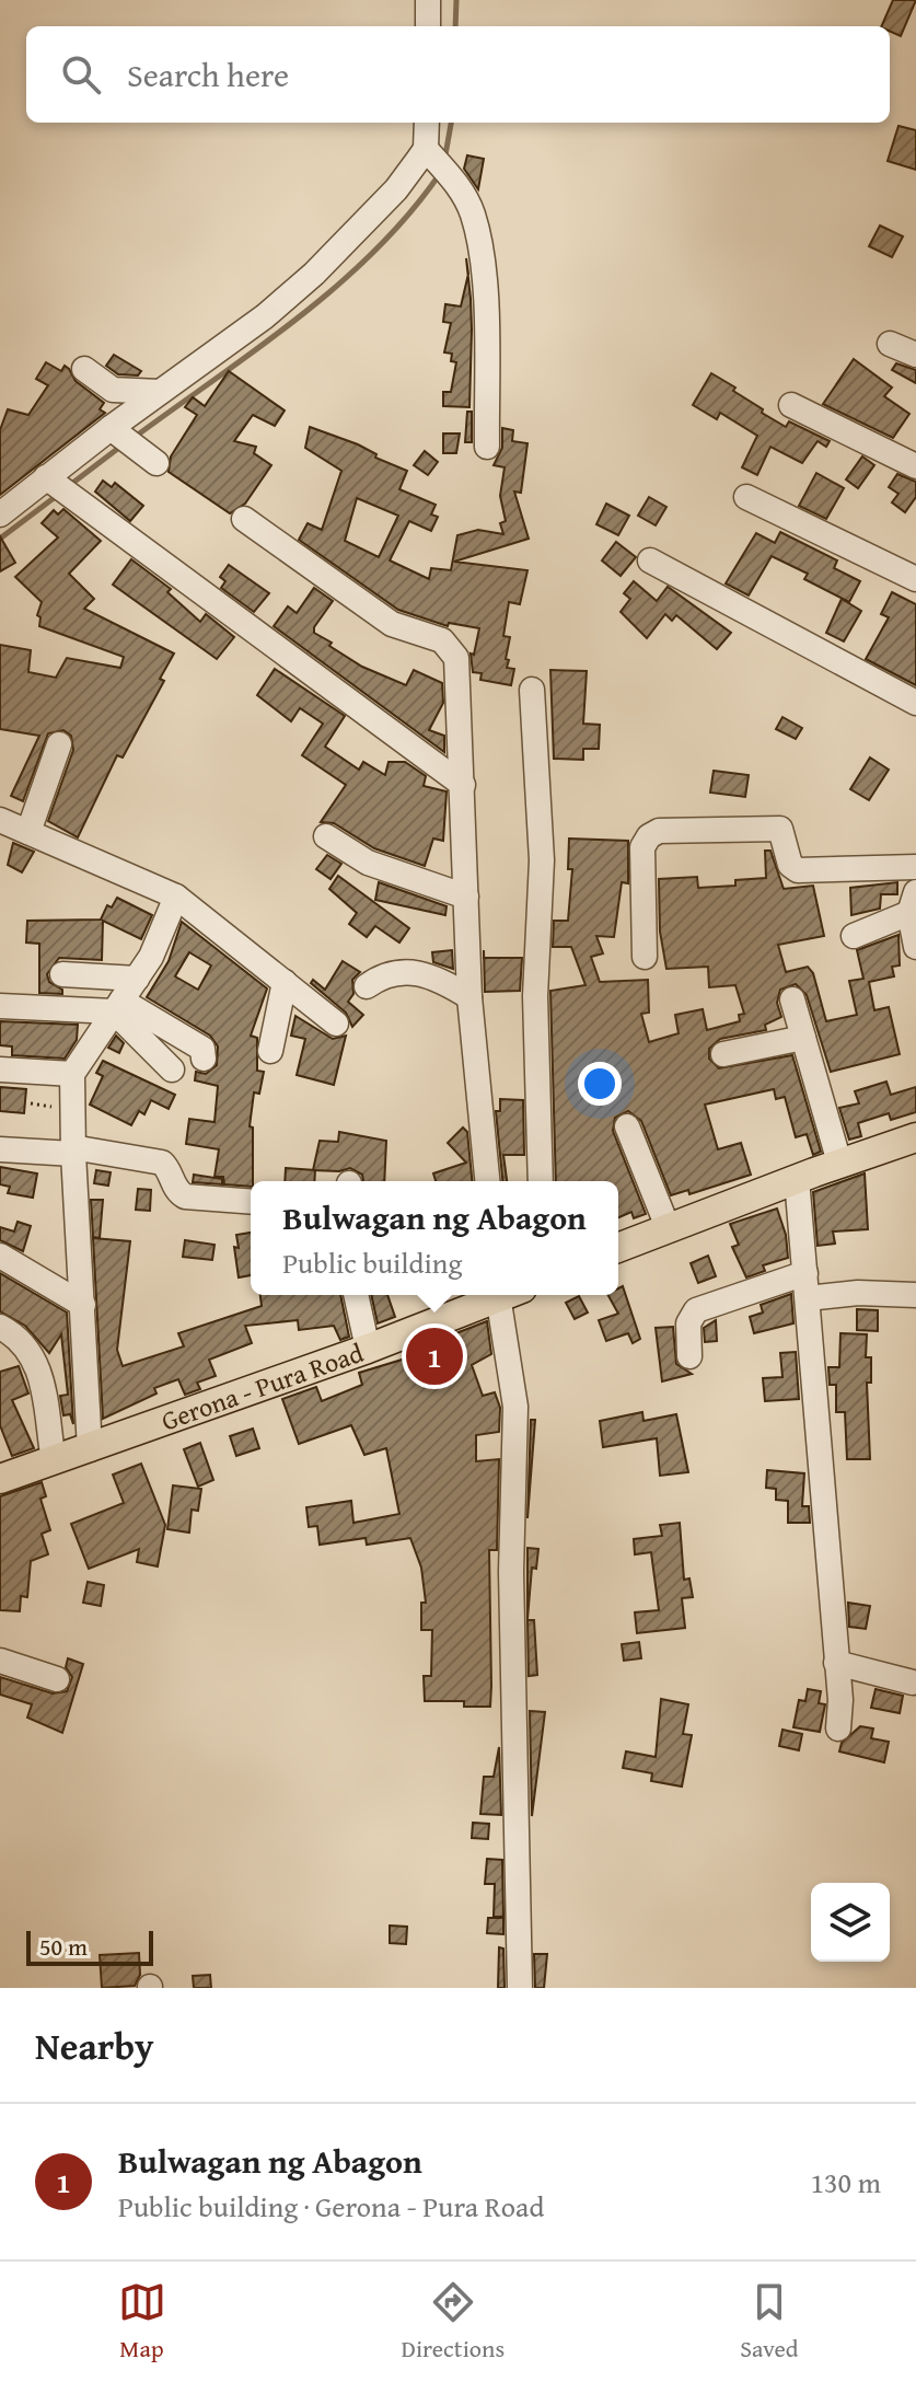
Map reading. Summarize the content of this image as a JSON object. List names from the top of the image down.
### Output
{
  "streets": {
    "main road": ["Gerona - Pura Road"]
  },
  "scale_bar": "50 m",
  "page": {
    "search": "Search here",
    "popup": ["Bulwagan ng Abagon", "Public building"],
    "pins": "1",
    "scale": "50 m",
    "heading": "Nearby",
    "list": [
      {
        "mark": "1",
        "name": "Bulwagan ng Abagon",
        "note": "Public building · Gerona - Pura Road",
        "value": "130 m"
      }
    ],
    "nav": ["Map", "Directions", "Saved"]
  }
}
